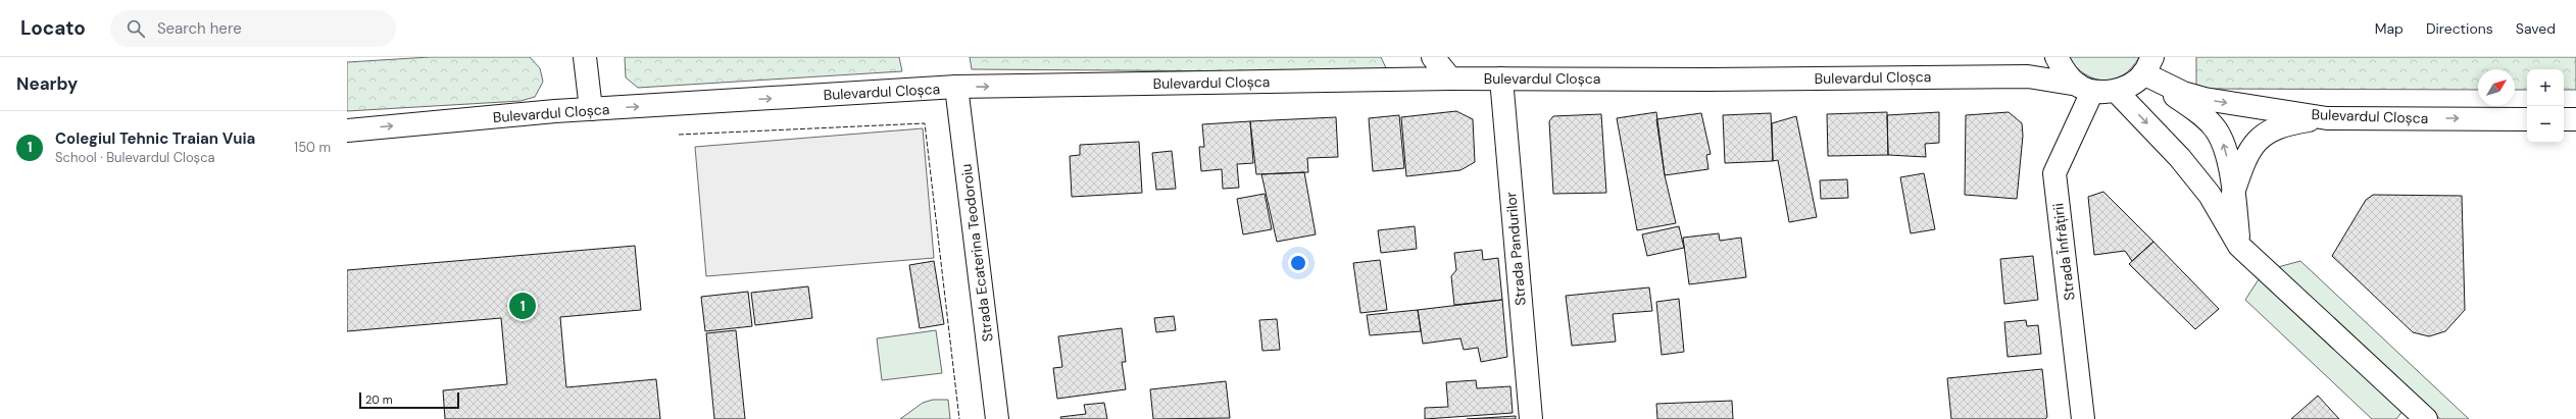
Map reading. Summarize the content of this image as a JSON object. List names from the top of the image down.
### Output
{
  "streets": {
    "main road": [
      "Bulevardul Cloșca",
      "Strada Pandurilor",
      "Strada Înfrățirii",
      "Strada Ecaterina Teodoroiu"
    ]
  },
  "crossings": [
    ["Bulevardul Cloșca", "Strada Pandurilor"],
    ["Bulevardul Cloșca", "Strada Înfrățirii"],
    ["Bulevardul Cloșca", "Strada Ecaterina Teodoroiu"]
  ],
  "one_way": ["Bulevardul Cloșca"],
  "scale_bar": "20 m",
  "north": "top right",
  "page": {
    "header": "Locato",
    "search": "Search here",
    "nav": ["Map", "Directions", "Saved"],
    "heading": "Nearby",
    "map_buttons": ["+", "−"],
    "list": [
      {
        "mark": "1",
        "name": "Colegiul Tehnic Traian Vuia",
        "note": "School · Bulevardul Cloșca",
        "value": "150 m"
      }
    ],
    "pins": "1",
    "scale": "20 m"
  }
}
